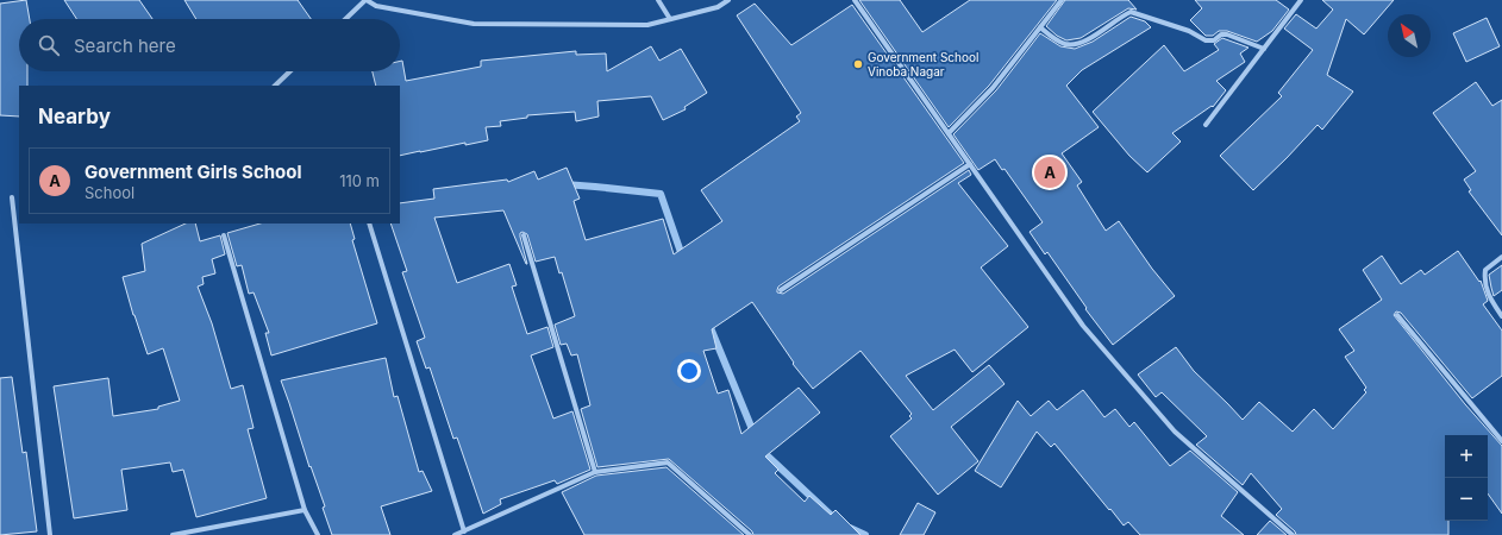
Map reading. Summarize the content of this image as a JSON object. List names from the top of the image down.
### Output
{
  "places": ["Government School Vinoba Nagar"],
  "north": "top left",
  "page": {
    "search": "Search here",
    "heading": "Nearby",
    "list": [
      {
        "mark": "A",
        "name": "Government Girls School",
        "note": "School",
        "value": "110 m"
      }
    ],
    "pins": "A",
    "map_buttons": ["+", "−"]
  }
}
